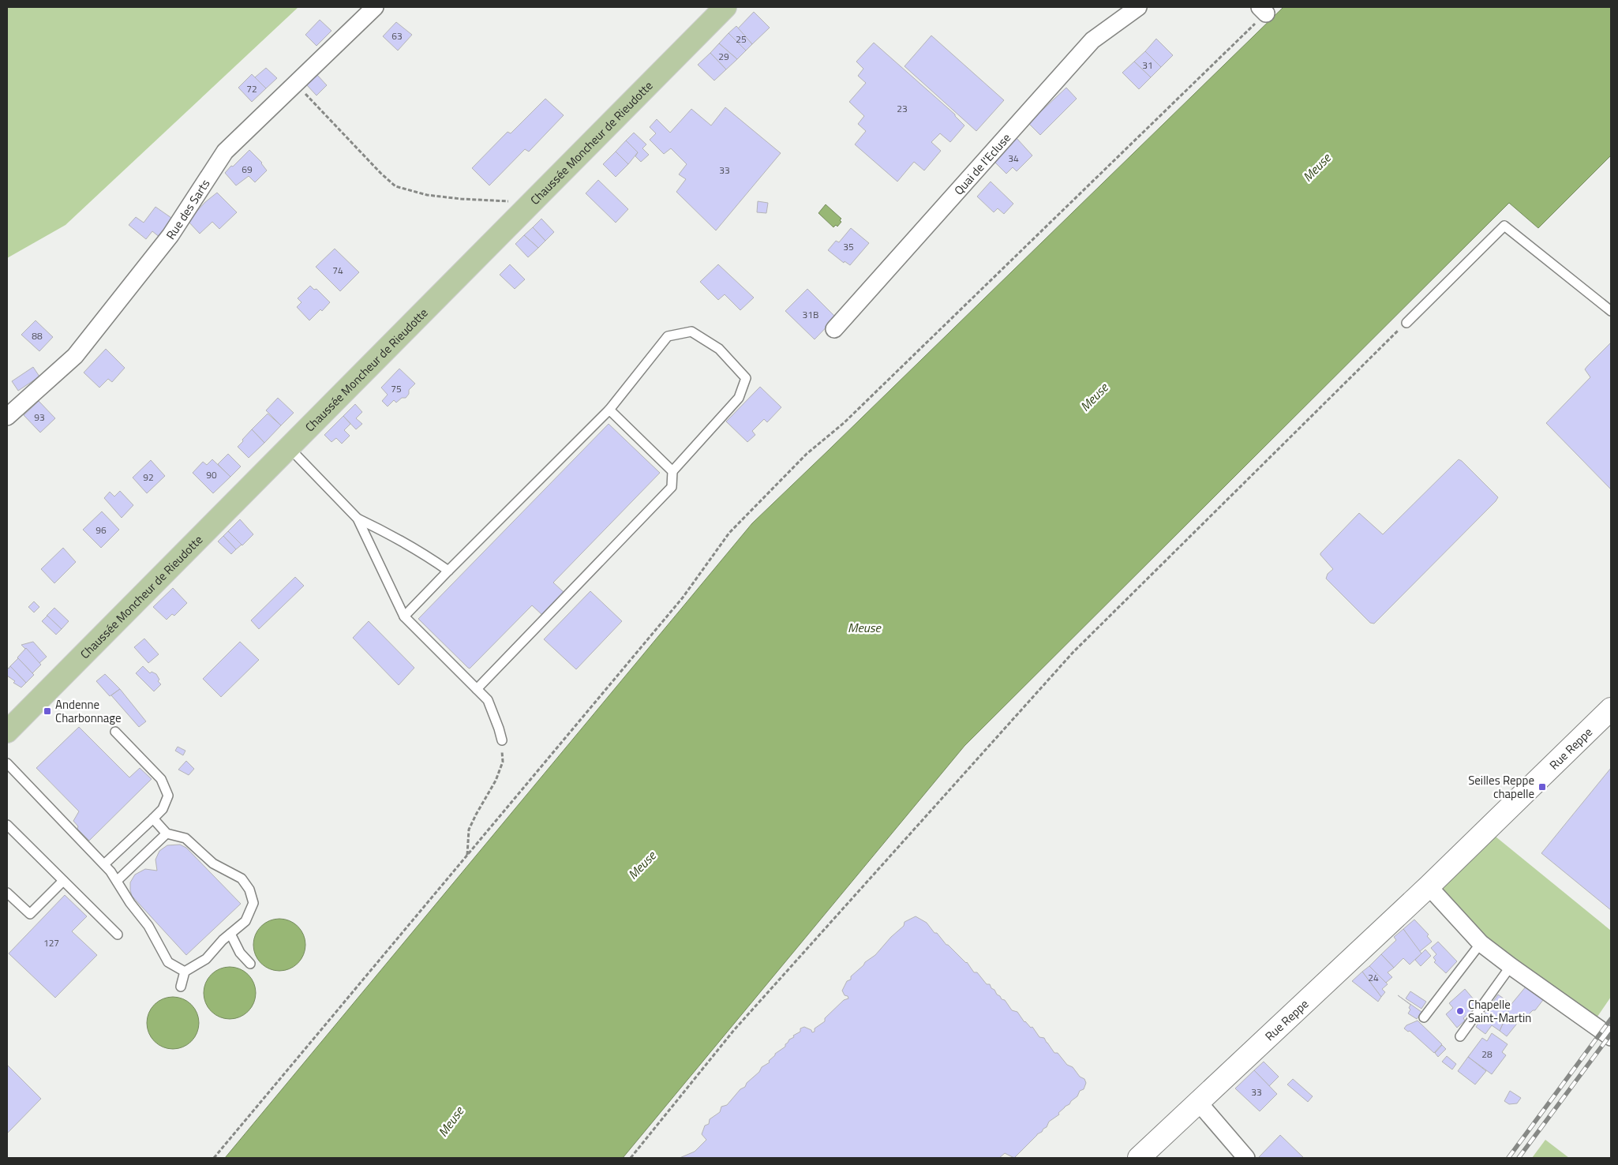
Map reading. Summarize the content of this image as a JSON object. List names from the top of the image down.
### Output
{
  "streets": {
    "main road": ["Chaussée Moncheur de Rieudotte", "Rue Reppe"],
    "street": ["Quai de l'Ecluse", "Rue des Sarts"]
  },
  "water": ["Meuse"],
  "places": {
    "transit": ["Andenne Charbonnage", "Seilles Reppe chapelle"],
    "other": ["Chapelle Saint-Martin"]
  },
  "house_numbers": [
    "63",
    "25",
    "29",
    "31",
    "72",
    "23",
    "34",
    "69",
    "33",
    "35",
    "74",
    "31B",
    "88",
    "75",
    "93",
    "90",
    "92",
    "96",
    "127",
    "24",
    "28",
    "33"
  ]
}
